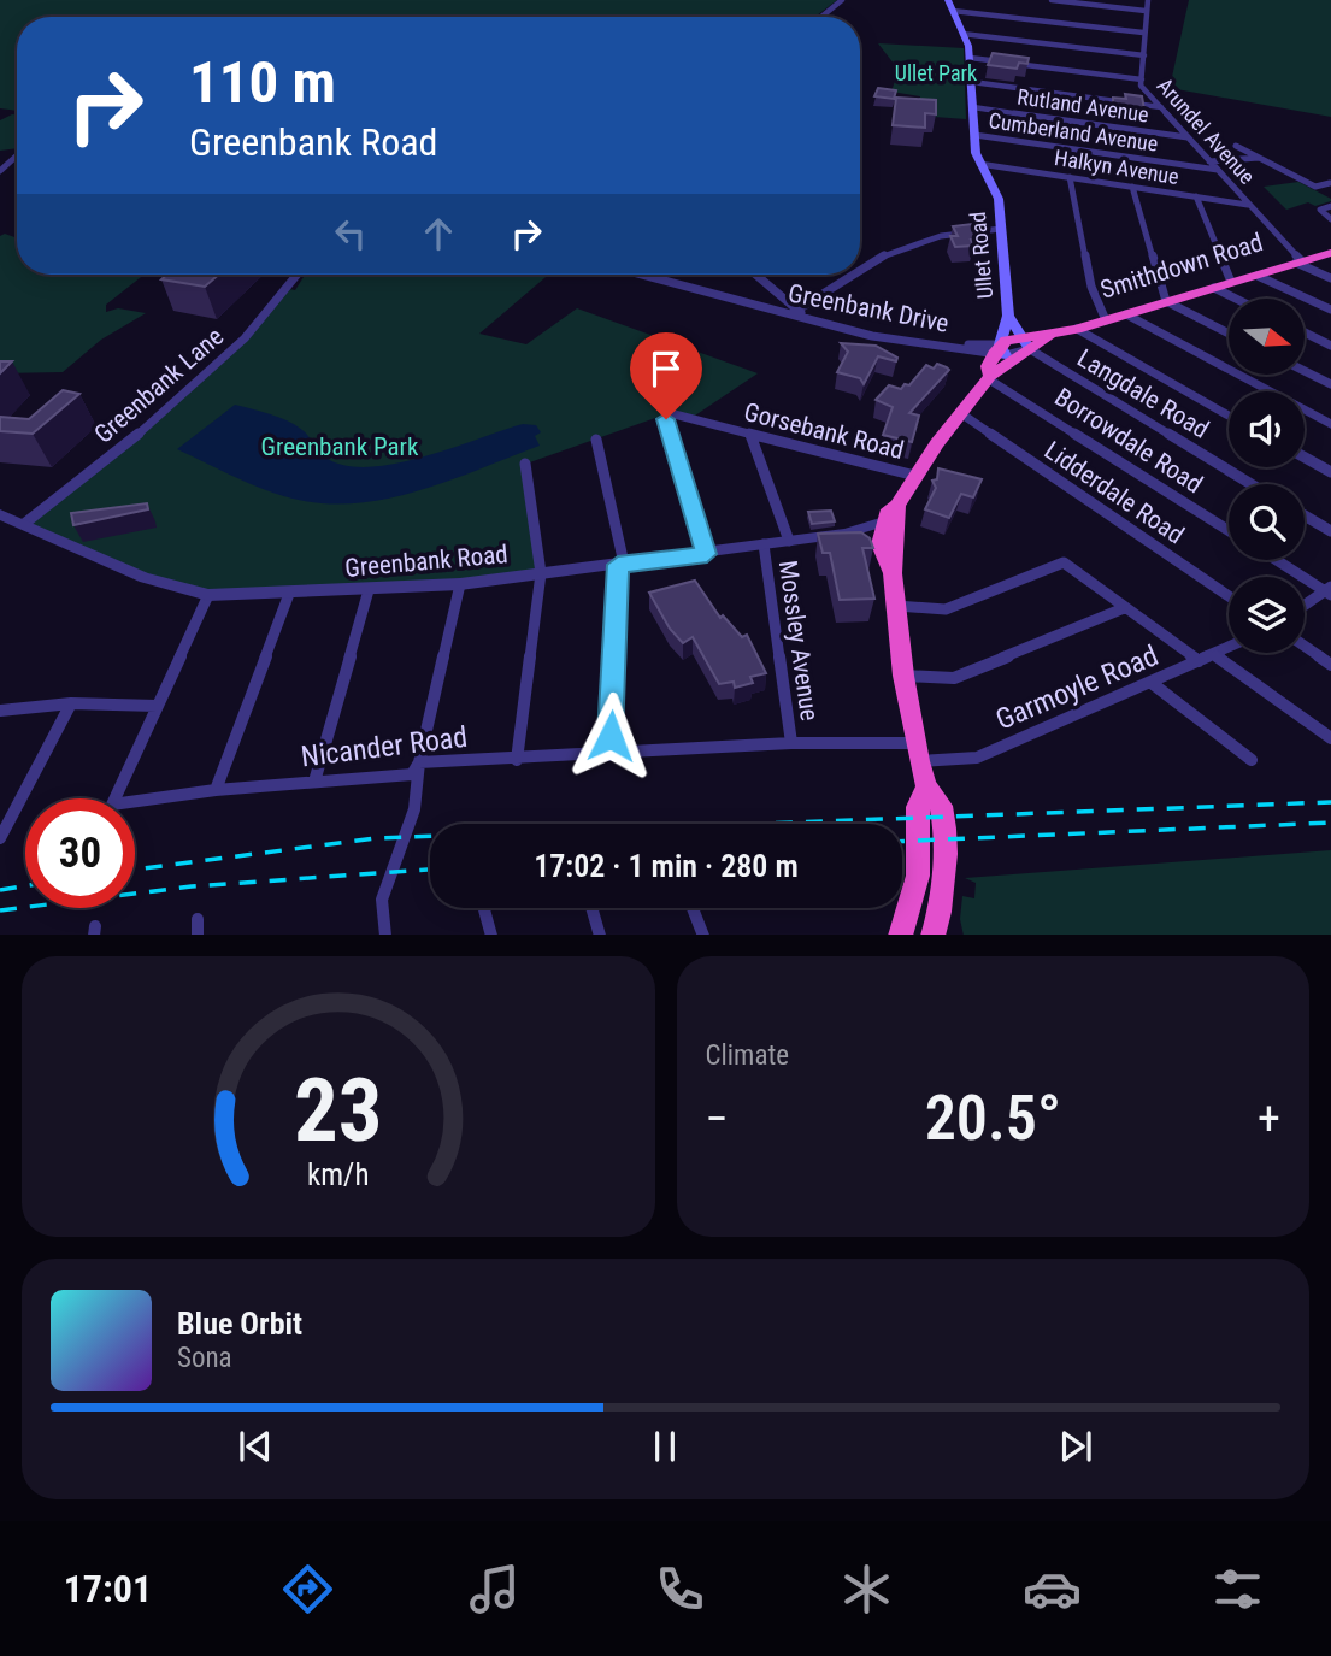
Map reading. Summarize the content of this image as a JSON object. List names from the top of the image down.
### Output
{
  "streets": {
    "highway": ["Smithdown Road"],
    "main road": ["Ullet Road"],
    "street": [
      "Rutland Avenue",
      "Arundel Avenue",
      "Cumberland Avenue",
      "Halkyn Avenue",
      "Greenbank Drive",
      "Greenbank Lane",
      "Langdale Road",
      "Gorsebank Road",
      "Borrowdale Road",
      "Lidderdale Road",
      "Greenbank Road",
      "Mossley Avenue",
      "Garmoyle Road",
      "Nicander Road"
    ]
  },
  "crossings": [
    ["Rutland Avenue", "Arundel Avenue"],
    ["Rutland Avenue", "Ullet Road"],
    ["Arundel Avenue", "Cumberland Avenue"],
    ["Arundel Avenue", "Halkyn Avenue"],
    ["Arundel Avenue", "Smithdown Road"],
    ["Cumberland Avenue", "Ullet Road"],
    ["Halkyn Avenue", "Ullet Road"],
    ["Ullet Road", "Smithdown Road"],
    ["Ullet Road", "Greenbank Drive"],
    ["Ullet Road", "Langdale Road"],
    ["Smithdown Road", "Greenbank Drive"],
    ["Smithdown Road", "Langdale Road"],
    ["Smithdown Road", "Gorsebank Road"],
    ["Smithdown Road", "Borrowdale Road"],
    ["Smithdown Road", "Lidderdale Road"],
    ["Smithdown Road", "Greenbank Road"],
    ["Smithdown Road", "Garmoyle Road"],
    ["Smithdown Road", "Nicander Road"],
    ["Greenbank Lane", "Greenbank Road"],
    ["Gorsebank Road", "Greenbank Road"],
    ["Greenbank Road", "Mossley Avenue"],
    ["Mossley Avenue", "Nicander Road"],
    ["Garmoyle Road", "Nicander Road"]
  ],
  "parks": ["Ullet Park", "Greenbank Park"],
  "north": "right",
  "page": {
    "turn": ["110 m", "Greenbank Road"],
    "limit": "30",
    "trip": "17:02 · 1 min · 280 m",
    "tile": "Climate",
    "heat": ["−", "20.5°", "+"],
    "song": ["Blue Orbit", "Sona"],
    "tabs": "17:01",
    "gauge": ["23", "km/h"]
  }
}
